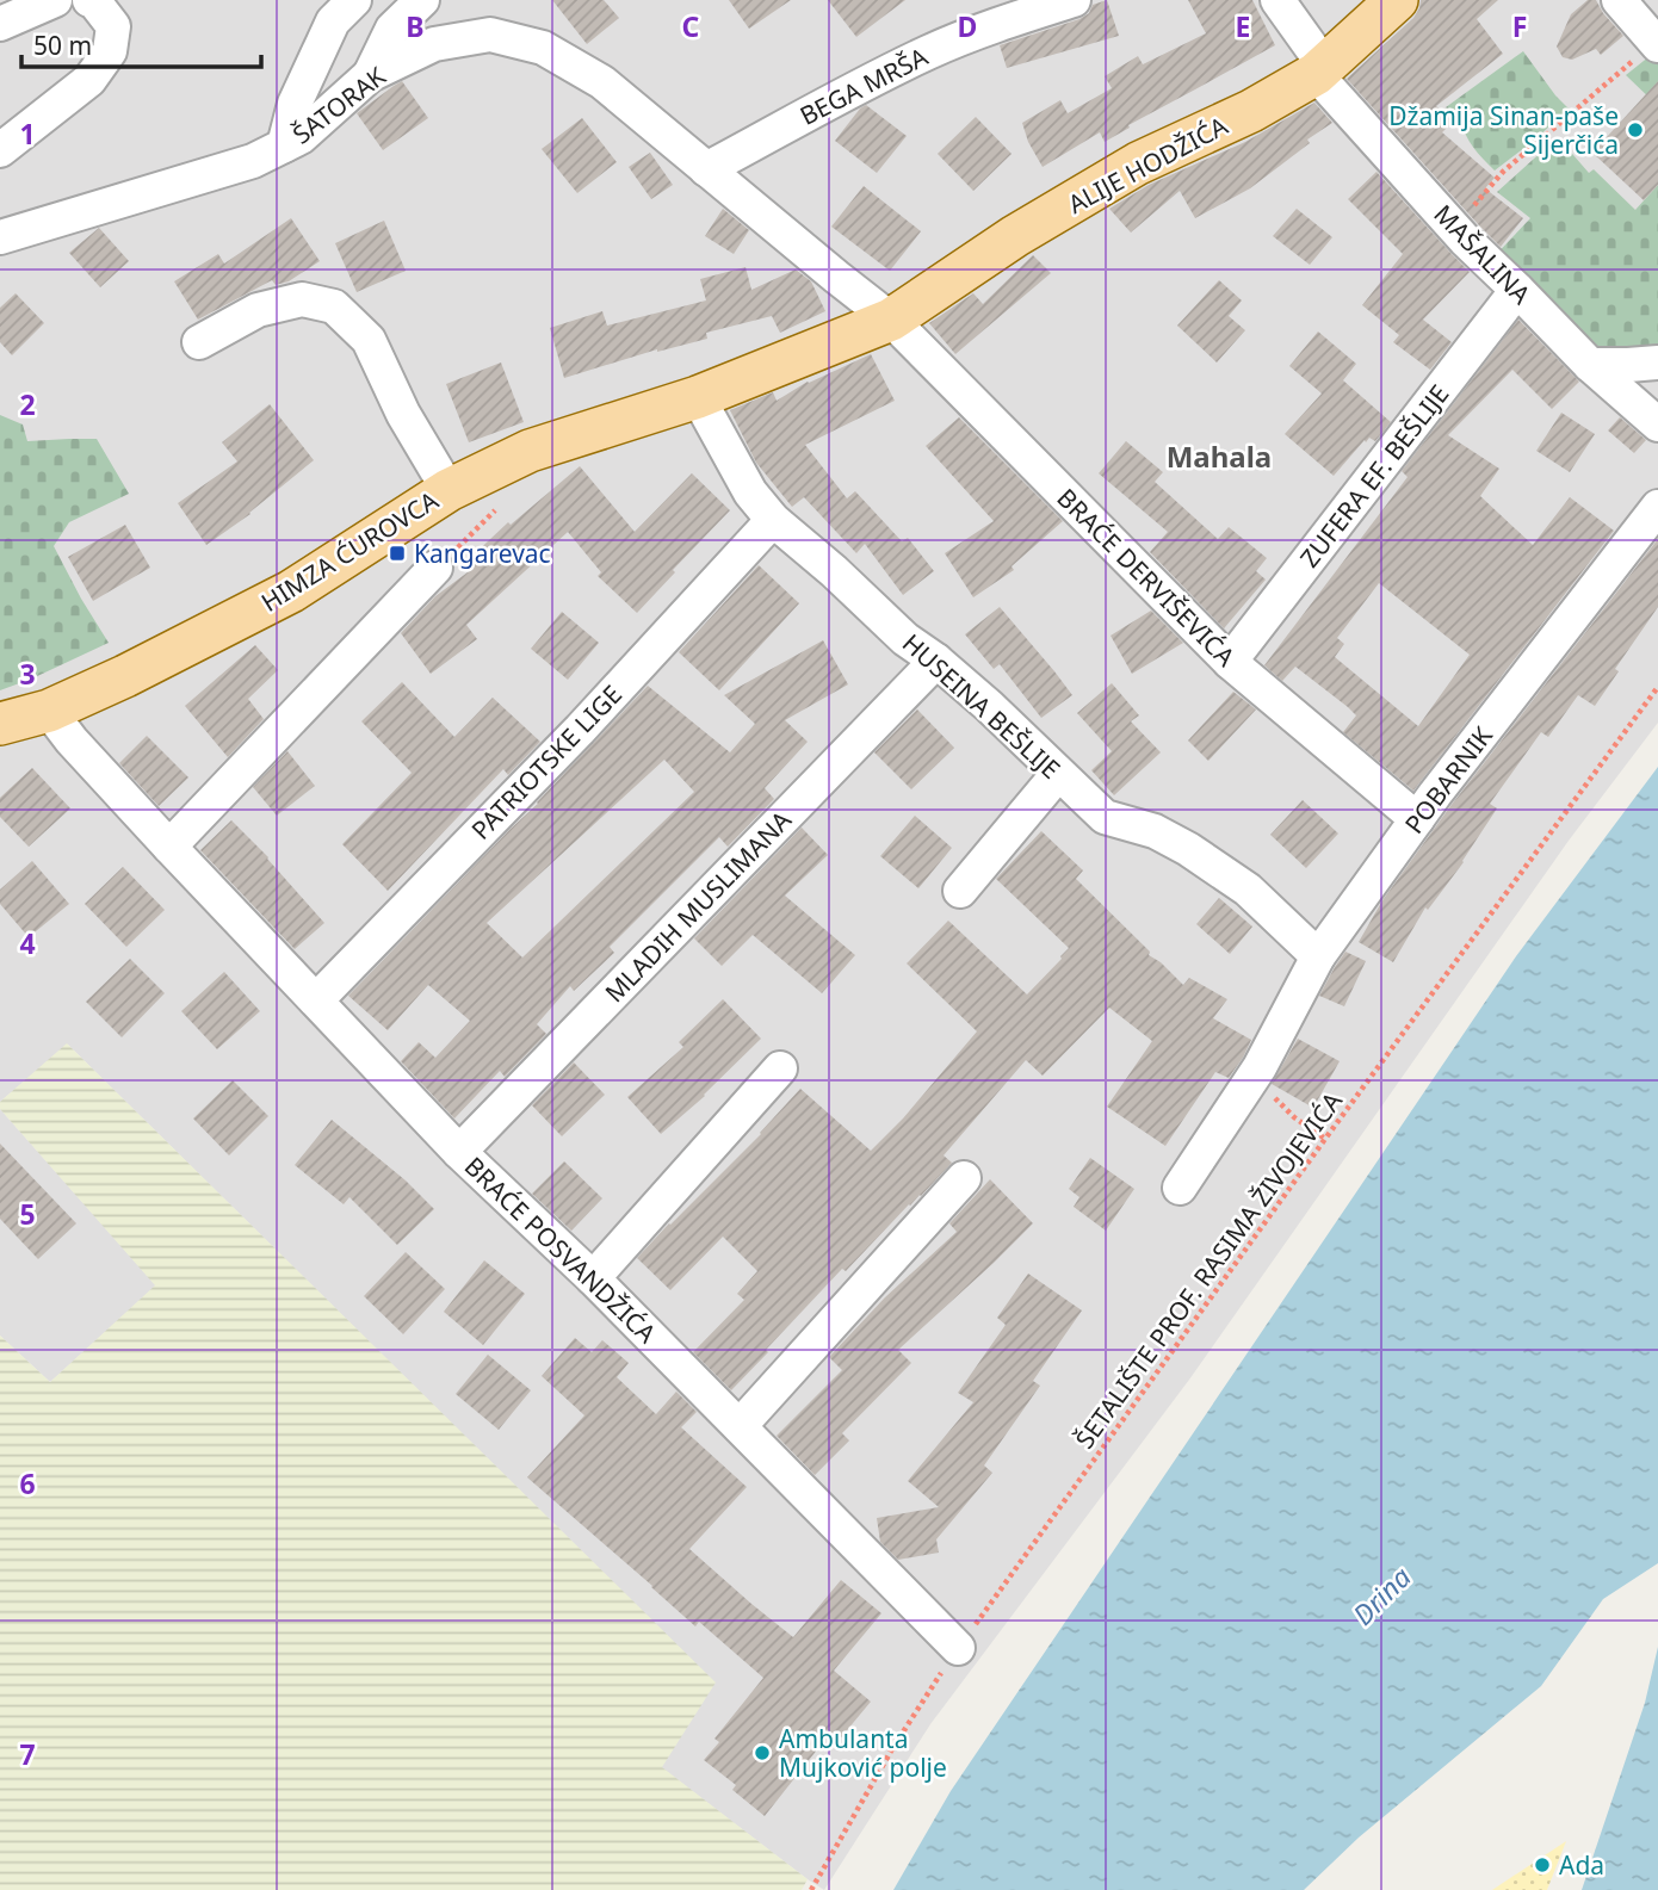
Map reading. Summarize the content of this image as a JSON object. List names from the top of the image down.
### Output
{
  "streets": {
    "main road": ["ALIJE HODŽIĆA", "HIMZA ĆUROVCA"],
    "street": [
      "BEGA MRŠA",
      "ŠATORAK",
      "MAŠALINA",
      "ZUFERA EF. BEŠLIJE",
      "BRAĆE DERVIŠEVIĆA",
      "HUSEINA BEŠLIJE",
      "PATRIOTSKE LIGE",
      "POBARNIK",
      "MLADIH MUSLIMANA",
      "BRAĆE POSVANDŽIĆA"
    ],
    "path": ["ŠETALIŠTE PROF. RASIMA ŽIVOJEVIĆA"]
  },
  "crossings": [
    ["BEGA MRŠA", "ŠATORAK"],
    ["ŠATORAK", "ALIJE HODŽIĆA"],
    ["ŠATORAK", "HIMZA ĆUROVCA"],
    ["ŠATORAK", "BRAĆE DERVIŠEVIĆA"],
    ["ALIJE HODŽIĆA", "MAŠALINA"],
    ["ALIJE HODŽIĆA", "HIMZA ĆUROVCA"],
    ["ALIJE HODŽIĆA", "BRAĆE DERVIŠEVIĆA"],
    ["MAŠALINA", "ZUFERA EF. BEŠLIJE"],
    ["ZUFERA EF. BEŠLIJE", "BRAĆE DERVIŠEVIĆA"],
    ["HIMZA ĆUROVCA", "BRAĆE DERVIŠEVIĆA"],
    ["HIMZA ĆUROVCA", "HUSEINA BEŠLIJE"],
    ["HIMZA ĆUROVCA", "BRAĆE POSVANDŽIĆA"],
    ["BRAĆE DERVIŠEVIĆA", "POBARNIK"],
    ["HUSEINA BEŠLIJE", "PATRIOTSKE LIGE"],
    ["HUSEINA BEŠLIJE", "POBARNIK"],
    ["HUSEINA BEŠLIJE", "MLADIH MUSLIMANA"],
    ["PATRIOTSKE LIGE", "BRAĆE POSVANDŽIĆA"],
    ["MLADIH MUSLIMANA", "BRAĆE POSVANDŽIĆA"],
    ["BRAĆE POSVANDŽIĆA", "ŠETALIŠTE PROF. RASIMA ŽIVOJEVIĆA"]
  ],
  "districts": ["Mahala"],
  "water": ["Drina"],
  "places": {
    "other": ["Džamija Sinan-paše Sijerčića", "Ambulanta Mujković polje", "Ada"],
    "transit": ["Kangarevac"]
  },
  "scale_bar": "50 m",
  "grid": {
    "columns": [
      "B",
      "C",
      "D",
      "E",
      "F"
    ],
    "rows": [
      "1",
      "2",
      "3",
      "4",
      "5",
      "6",
      "7"
    ]
  }
}
